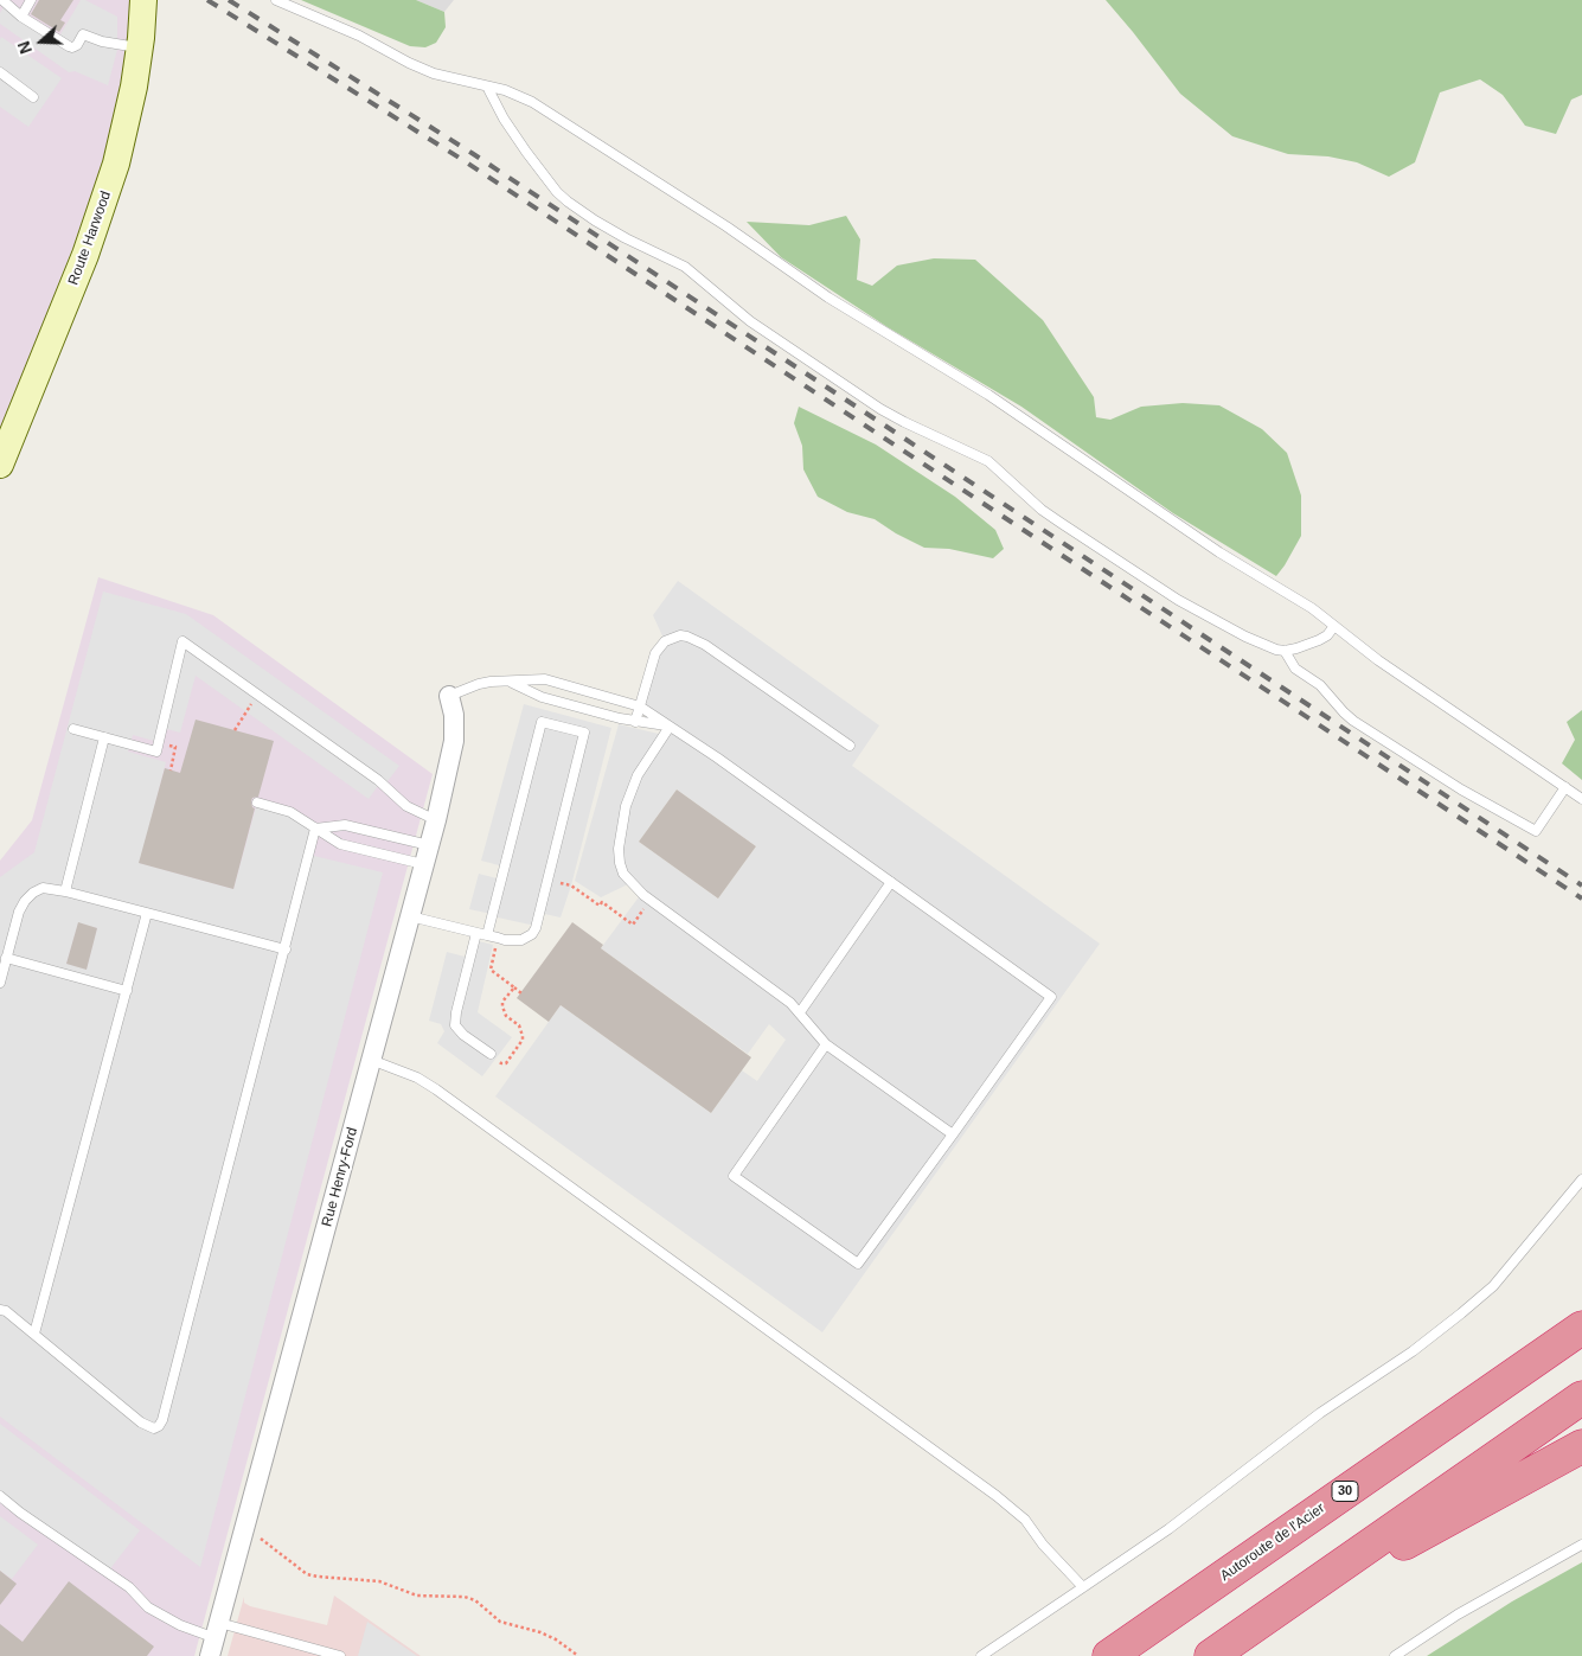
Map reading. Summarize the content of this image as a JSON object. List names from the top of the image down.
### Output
{
  "streets": {
    "highway": ["30", "Autoroute de l'Acier"],
    "main road": ["Route Harwood"],
    "street": ["Rue Henry-Ford"]
  },
  "north": "left"
}
